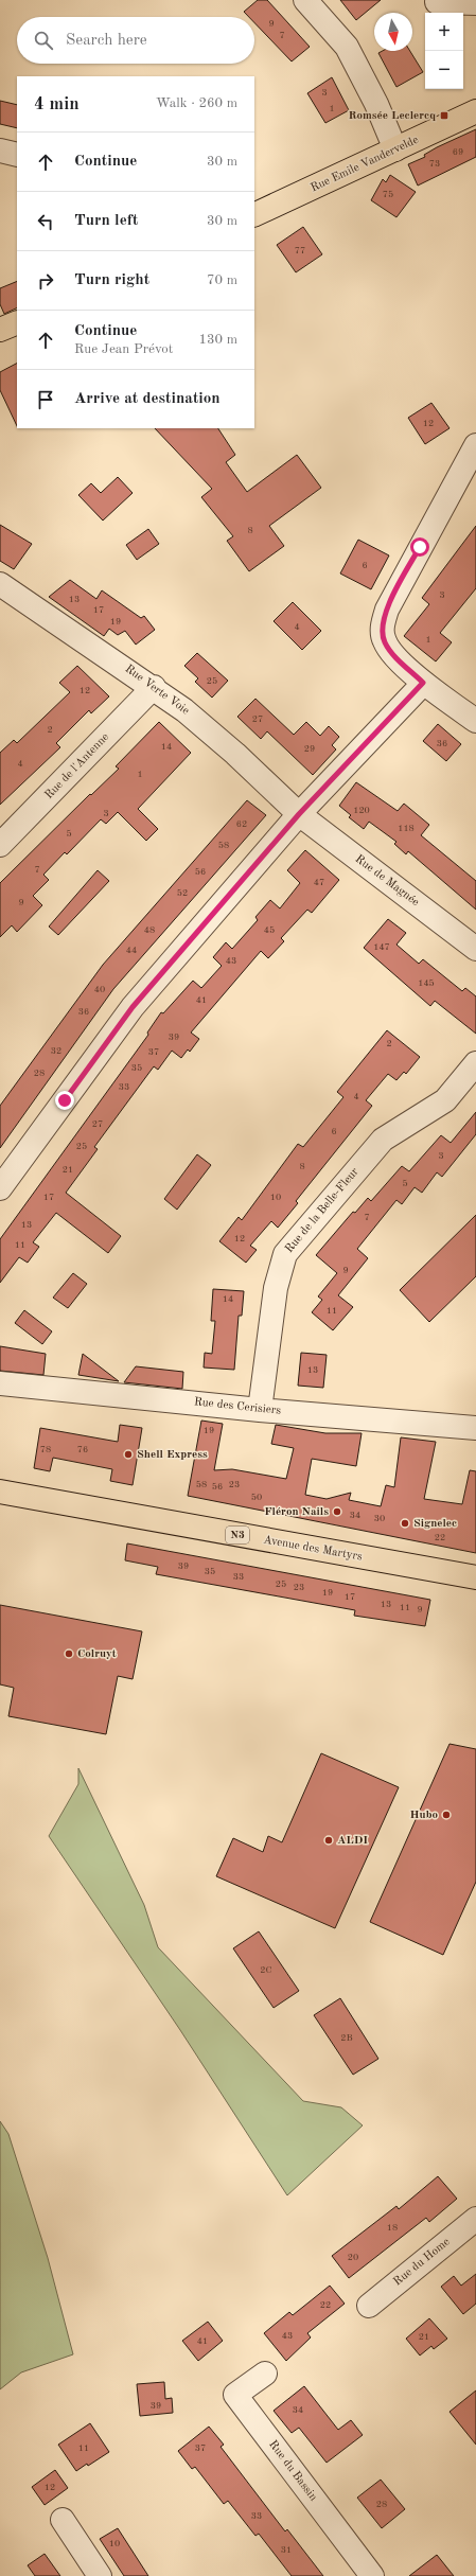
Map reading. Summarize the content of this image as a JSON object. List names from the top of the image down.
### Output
{
  "streets": {
    "main road": ["Rue Emile Vandervelde", "N3", "Avenue des Martyrs"],
    "street": [
      "Rue Verte Voie",
      "Rue de l'Antenne",
      "Rue de Magnée",
      "Rue de la Belle-Fleur",
      "Rue des Cerisiers",
      "Rue du Home",
      "Rue du Bassin"
    ]
  },
  "crossings": [
    ["Rue Verte Voie", "Rue de l'Antenne"],
    ["Rue Verte Voie", "Rue de Magnée"],
    ["Rue de la Belle-Fleur", "Rue des Cerisiers"]
  ],
  "places": {
    "transit": ["Romsée Leclercq"],
    "other": [
      "Shell Express",
      "Fléron Nails",
      "Signelec",
      "Colruyt",
      "Hubo",
      "ALDI"
    ]
  },
  "house_numbers": [
    "9",
    "7",
    "3",
    "1",
    "69",
    "73",
    "75",
    "77",
    "12",
    "8",
    "6",
    "3",
    "13",
    "17",
    "19",
    "4",
    "1",
    "25",
    "12",
    "27",
    "2",
    "36",
    "14",
    "29",
    "4",
    "1",
    "120",
    "3",
    "62",
    "118",
    "5",
    "58",
    "7",
    "56",
    "47",
    "52",
    "9",
    "48",
    "45",
    "147",
    "44",
    "43",
    "145",
    "40",
    "41",
    "36",
    "39",
    "2",
    "32",
    "37",
    "35",
    "28",
    "33",
    "4",
    "27",
    "6",
    "25",
    "3",
    "8",
    "21",
    "5",
    "17",
    "10",
    "7",
    "13",
    "12",
    "11",
    "9",
    "14",
    "11",
    "13",
    "19",
    "78",
    "76",
    "58",
    "23",
    "56",
    "50",
    "34",
    "30",
    "22",
    "39",
    "35",
    "33",
    "25",
    "23",
    "19",
    "17",
    "13",
    "11",
    "9",
    "2C",
    "2B",
    "18",
    "20",
    "22",
    "43",
    "21",
    "41",
    "39",
    "34",
    "11",
    "37",
    "12",
    "28",
    "33",
    "10",
    "31"
  ],
  "north": "bottom",
  "page": {
    "map_buttons": ["+", "−"],
    "search": "Search here",
    "heading": ["4 min", "Walk · 260 m"],
    "list": [
      ["Continue", "30 m"],
      ["Turn left", "30 m"],
      ["Turn right", "70 m"],
      ["Continue", "Rue Jean Prévot", "130 m"],
      "Arrive at destination"
    ]
  }
}
